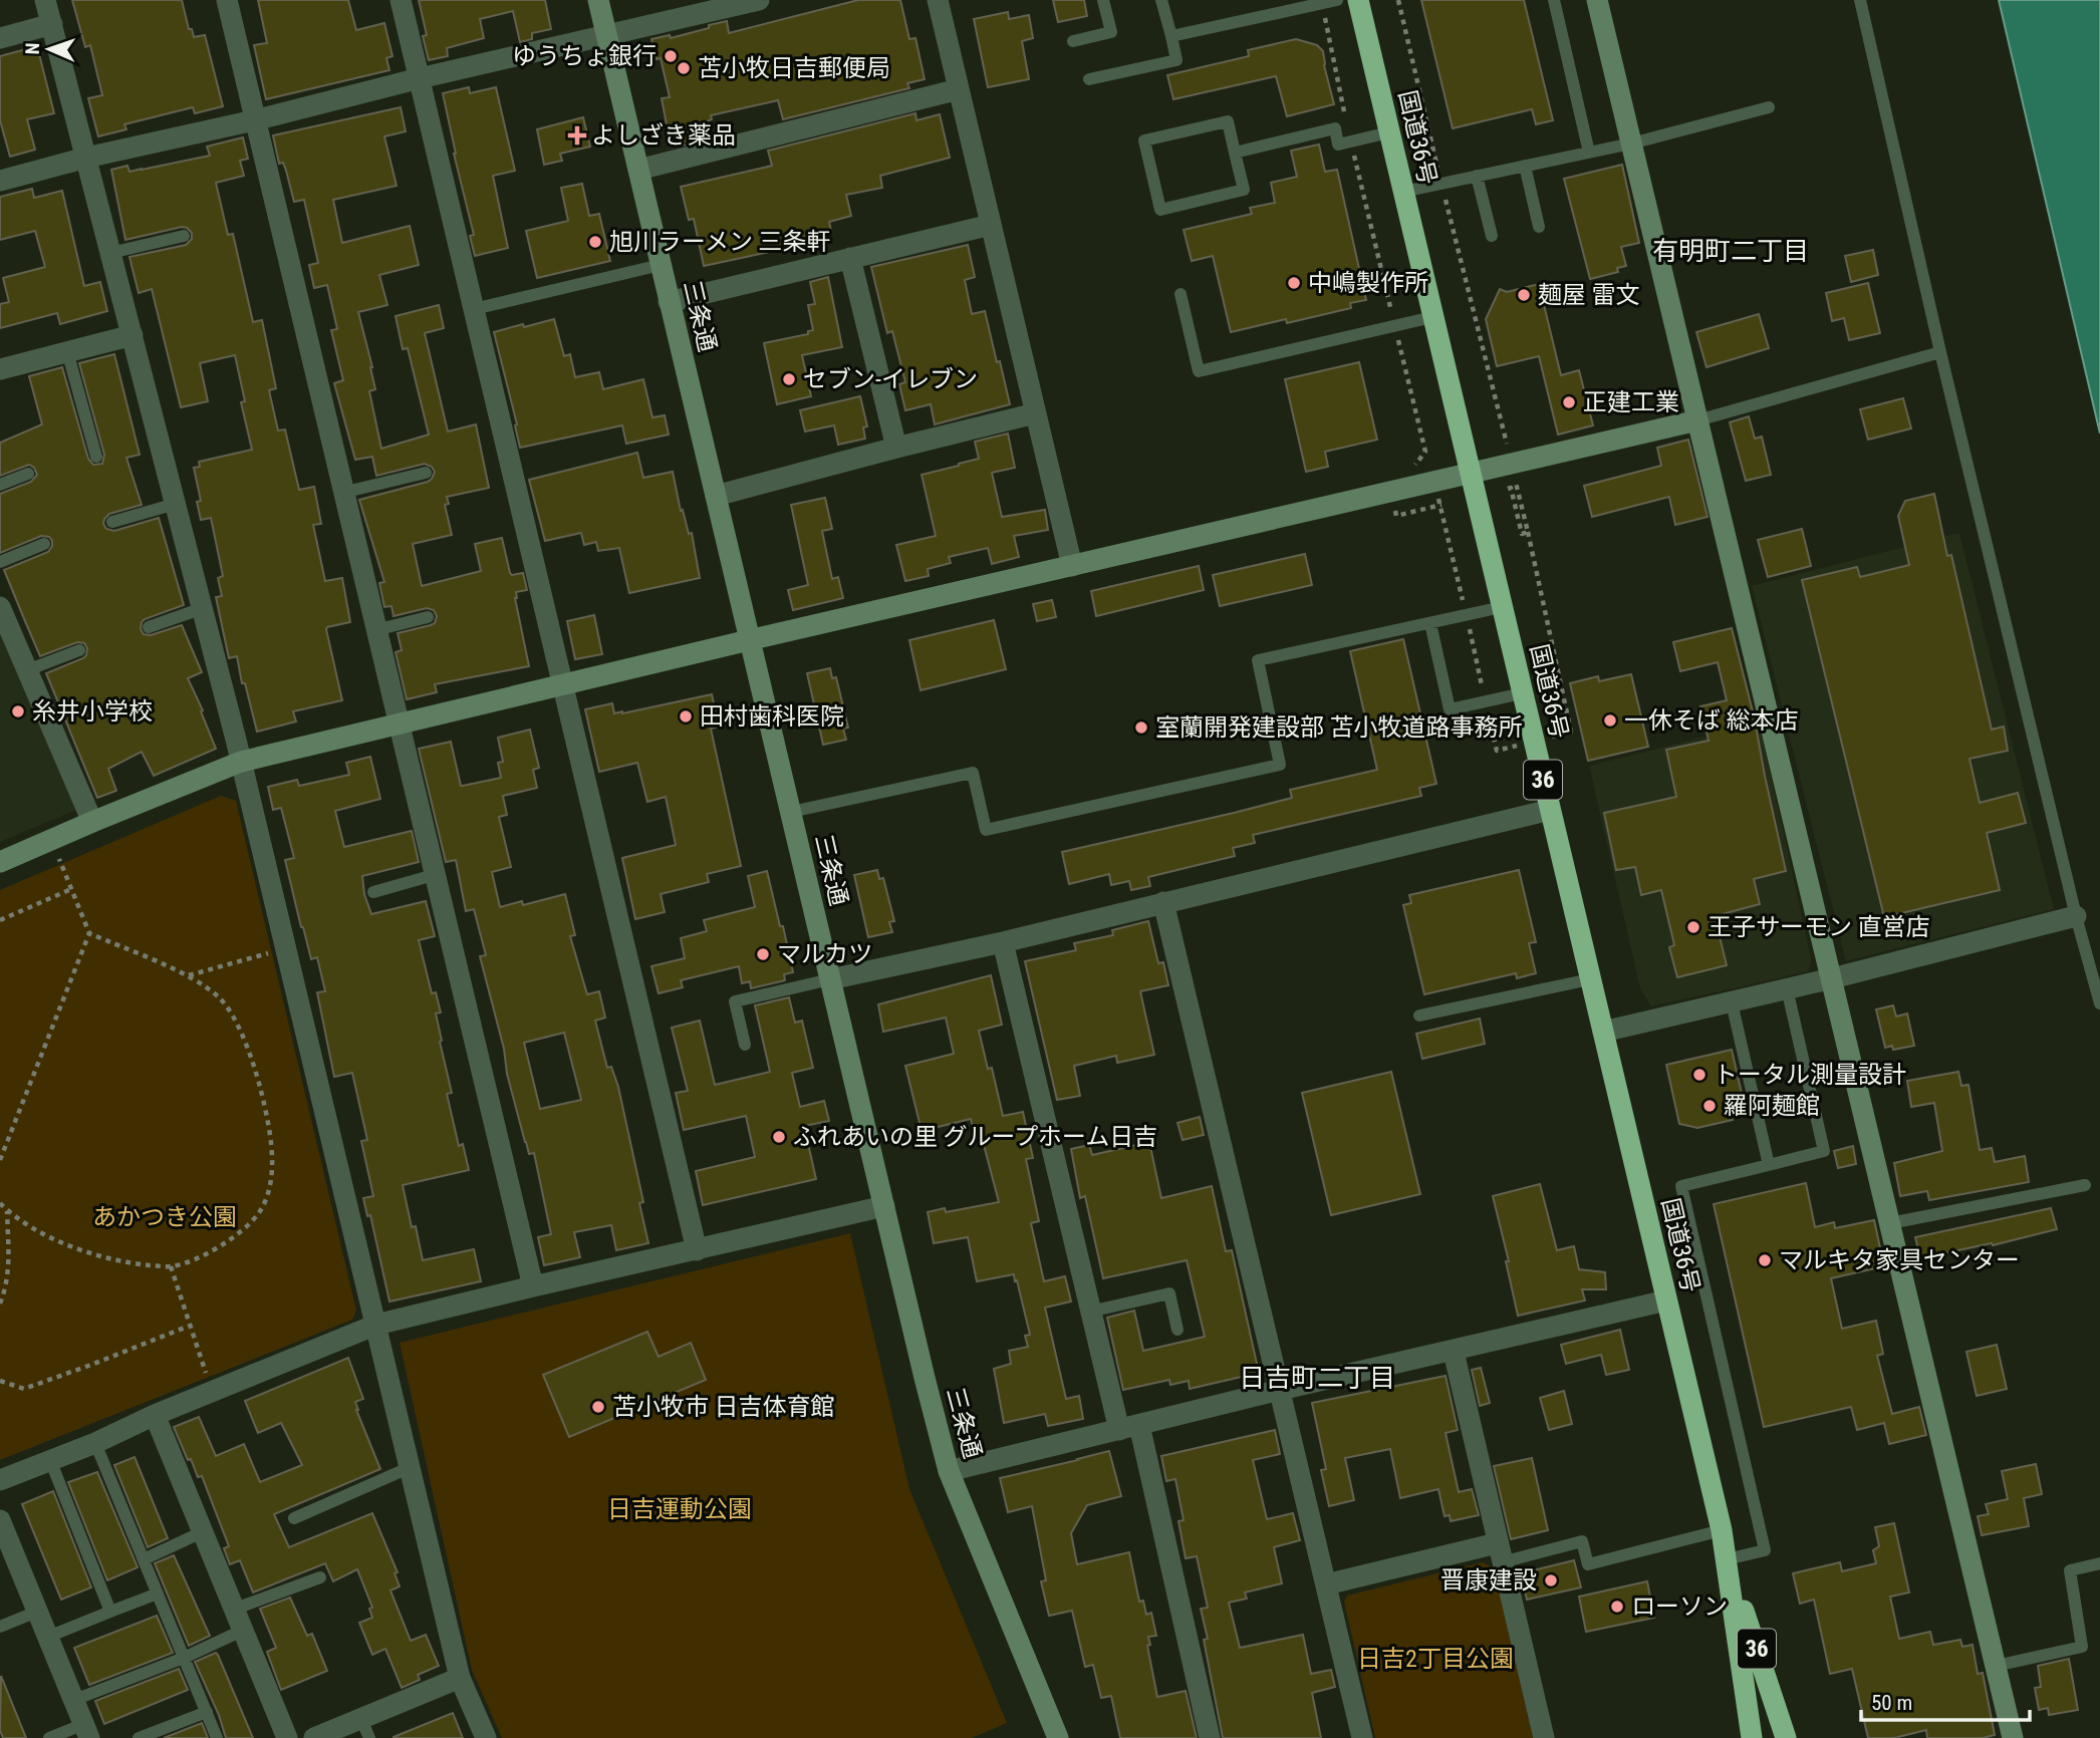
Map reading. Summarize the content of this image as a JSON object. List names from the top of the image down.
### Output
{
  "streets": {
    "highway": ["国道36号", "36"],
    "street": ["三条通"]
  },
  "districts": ["有明町二丁目", "日吉町二丁目"],
  "parks": ["あかつき公園", "日吉運動公園", "日吉2丁目公園"],
  "places": {
    "other": [
      "ゆうちょ銀行",
      "苫小牧日吉郵便局",
      "旭川ラーメン 三条軒",
      "中嶋製作所",
      "麺屋 雷文",
      "セブン-イレブン",
      "正建工業",
      "糸井小学校",
      "田村歯科医院",
      "一休そば 総本店",
      "室蘭開発建設部 苫小牧道路事務所",
      "王子サーモン 直営店",
      "マルカツ",
      "トータル測量設計",
      "羅阿麺館",
      "ふれあいの里 グループホーム日吉",
      "マルキタ家具センター",
      "苫小牧市 日吉体育館",
      "晋康建設",
      "ローソン"
    ],
    "health": ["よしざき薬品"]
  },
  "scale_bar": "50 m",
  "north": "left"
}
